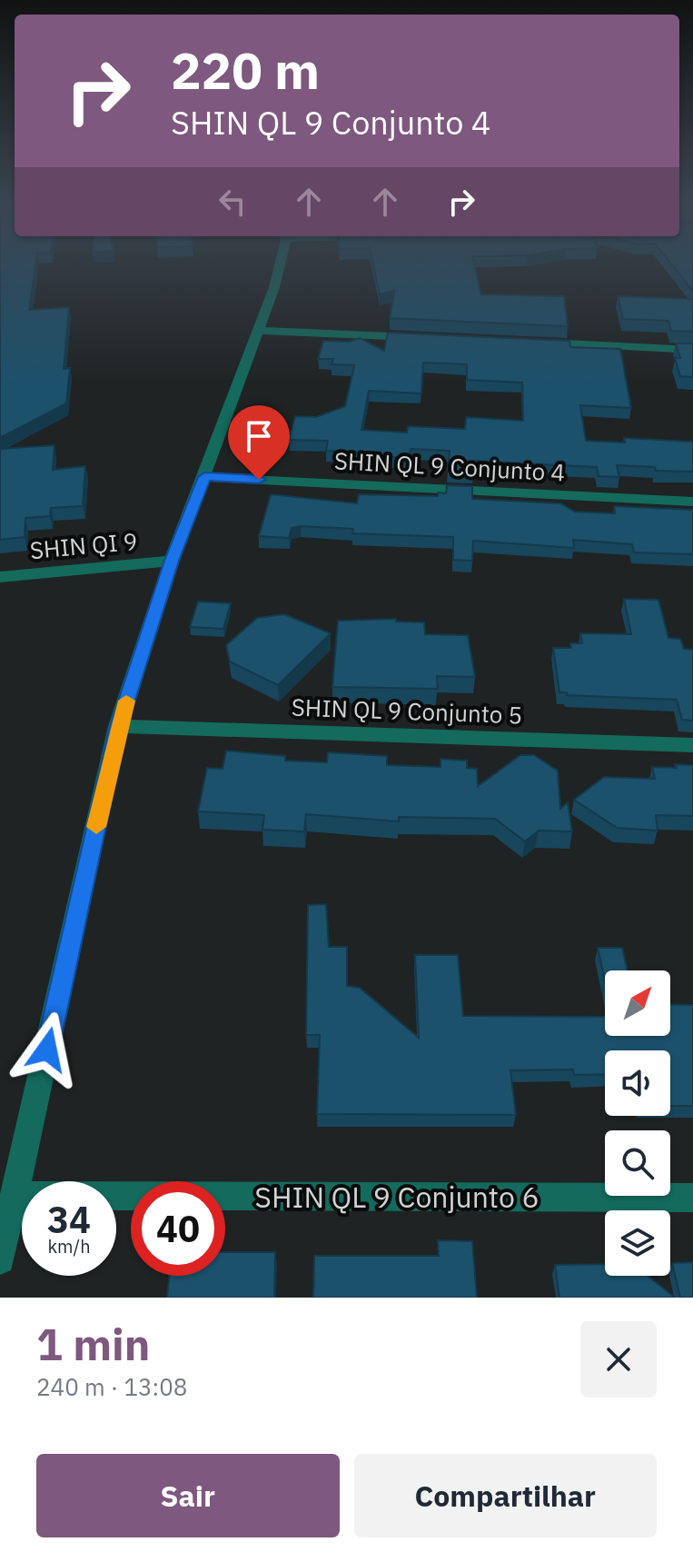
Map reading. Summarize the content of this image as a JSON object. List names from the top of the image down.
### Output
{
  "streets": {
    "street": [
      "SHIN QL 9 Conjunto 4",
      "SHIN QI 9",
      "SHIN QL 9 Conjunto 5",
      "SHIN QL 9 Conjunto 6"
    ]
  },
  "north": "top right",
  "page": {
    "turn": ["220 m", "SHIN QL 9 Conjunto 4"],
    "speed": "34 km/h",
    "limit": "40",
    "heading": ["1 min", "240 m · 13:08"],
    "buttons": ["Sair", "Compartilhar"]
  }
}
